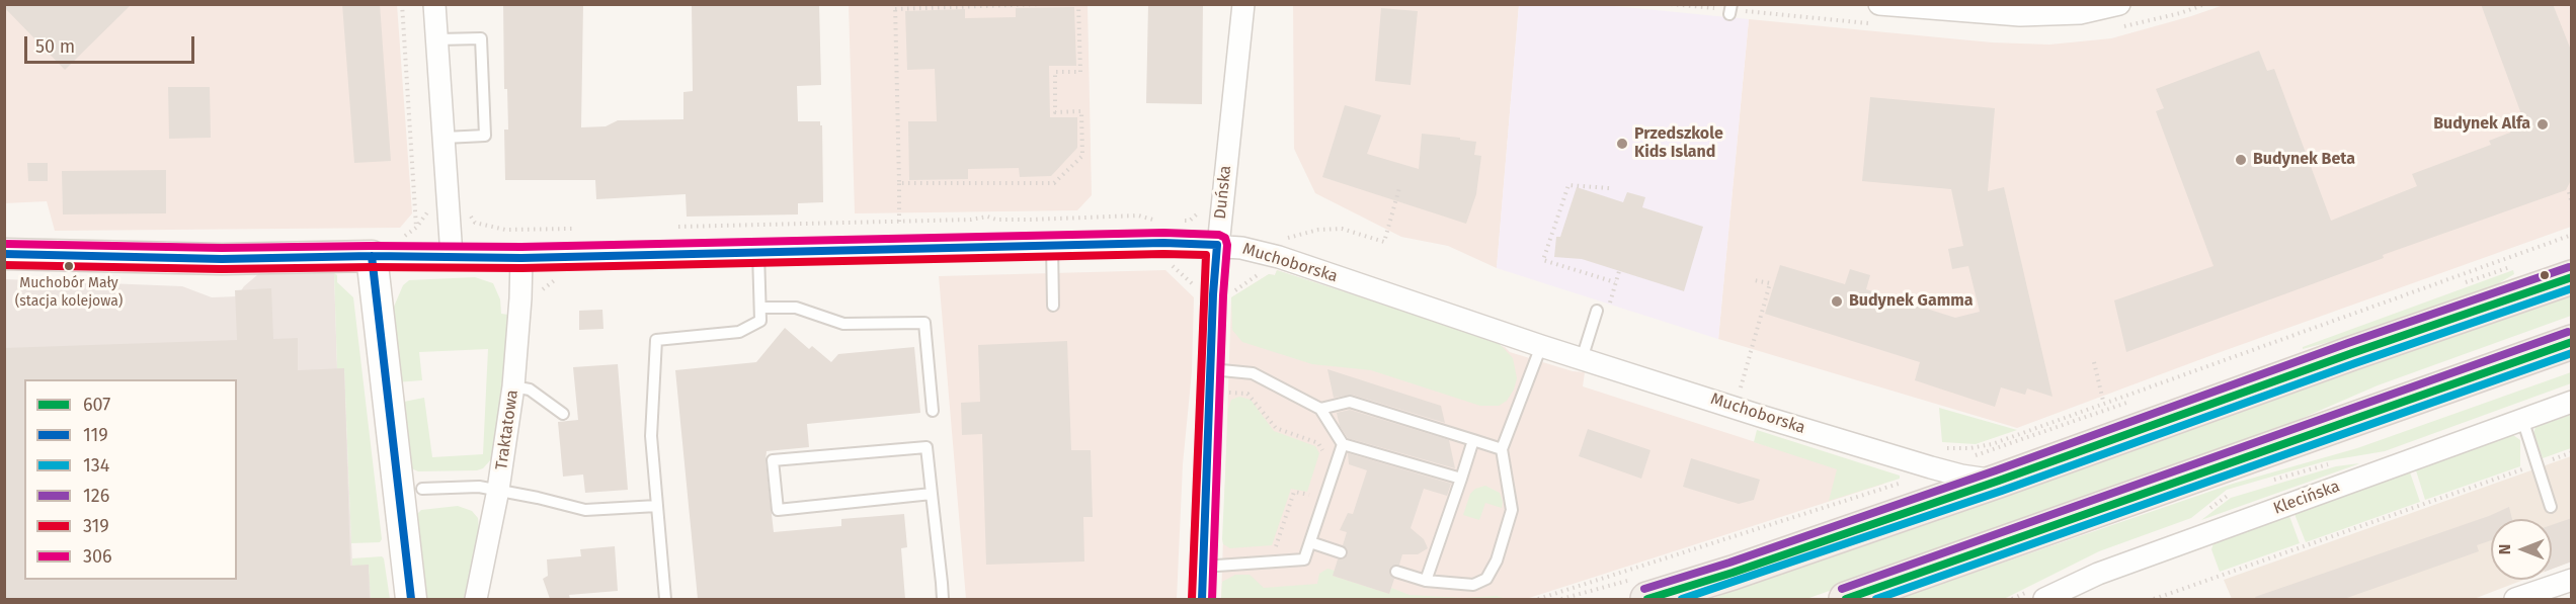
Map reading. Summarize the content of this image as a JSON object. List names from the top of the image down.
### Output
{
  "streets": {
    "main road": ["Muchoborska"],
    "street": ["Duńska", "Traktatowa", "Klecińska"]
  },
  "crossings": [
    ["Duńska", "Muchoborska"],
    ["Muchoborska", "Traktatowa"]
  ],
  "places": [
    "Budynek Alfa",
    "Przedszkole Kids Island",
    "Budynek Beta",
    "Muchobór Mały (stacja kolejowa)",
    "Budynek Gamma"
  ],
  "lines": [
    "transit line 306",
    "transit line 119",
    "transit line 319",
    "transit line 126",
    "transit line 607",
    "transit line 134"
  ],
  "legend": [
    "607",
    "119",
    "134",
    "126",
    "319",
    "306"
  ],
  "scale_bar": "50 m",
  "north": "left"
}
